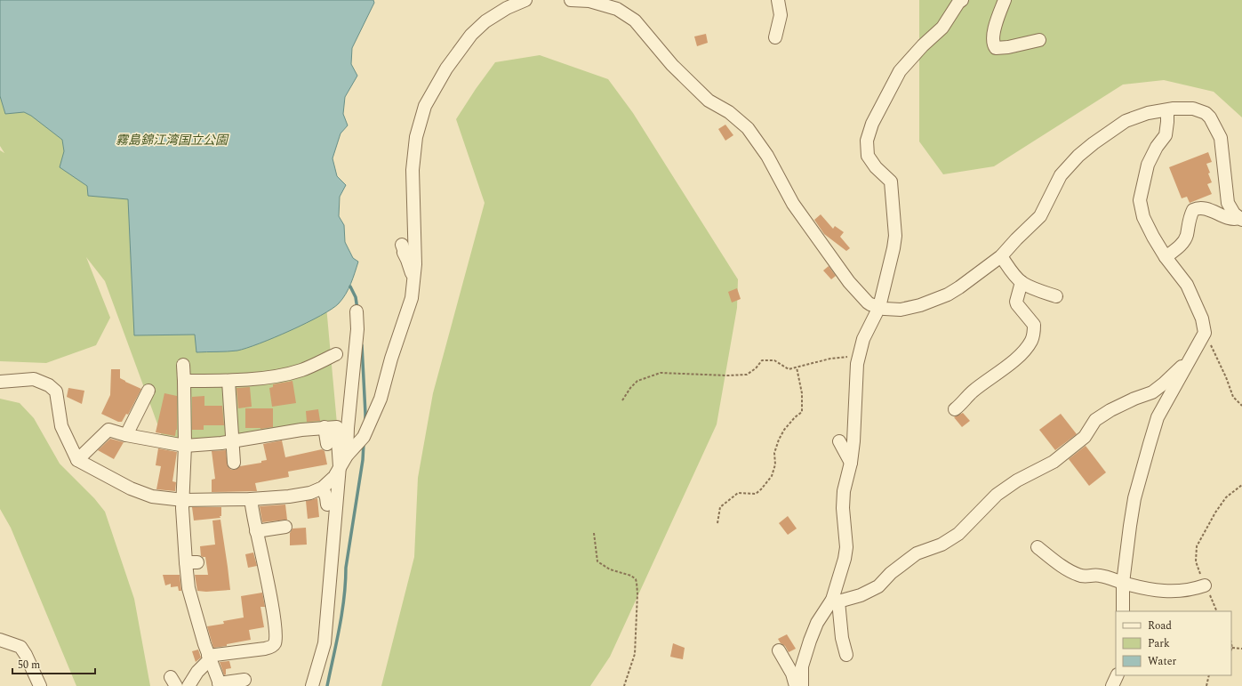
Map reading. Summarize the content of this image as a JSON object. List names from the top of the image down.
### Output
{
  "parks": ["霧島錦江湾国立公園"],
  "legend": ["Road", "Park", "Water"],
  "scale_bar": "50 m"
}
